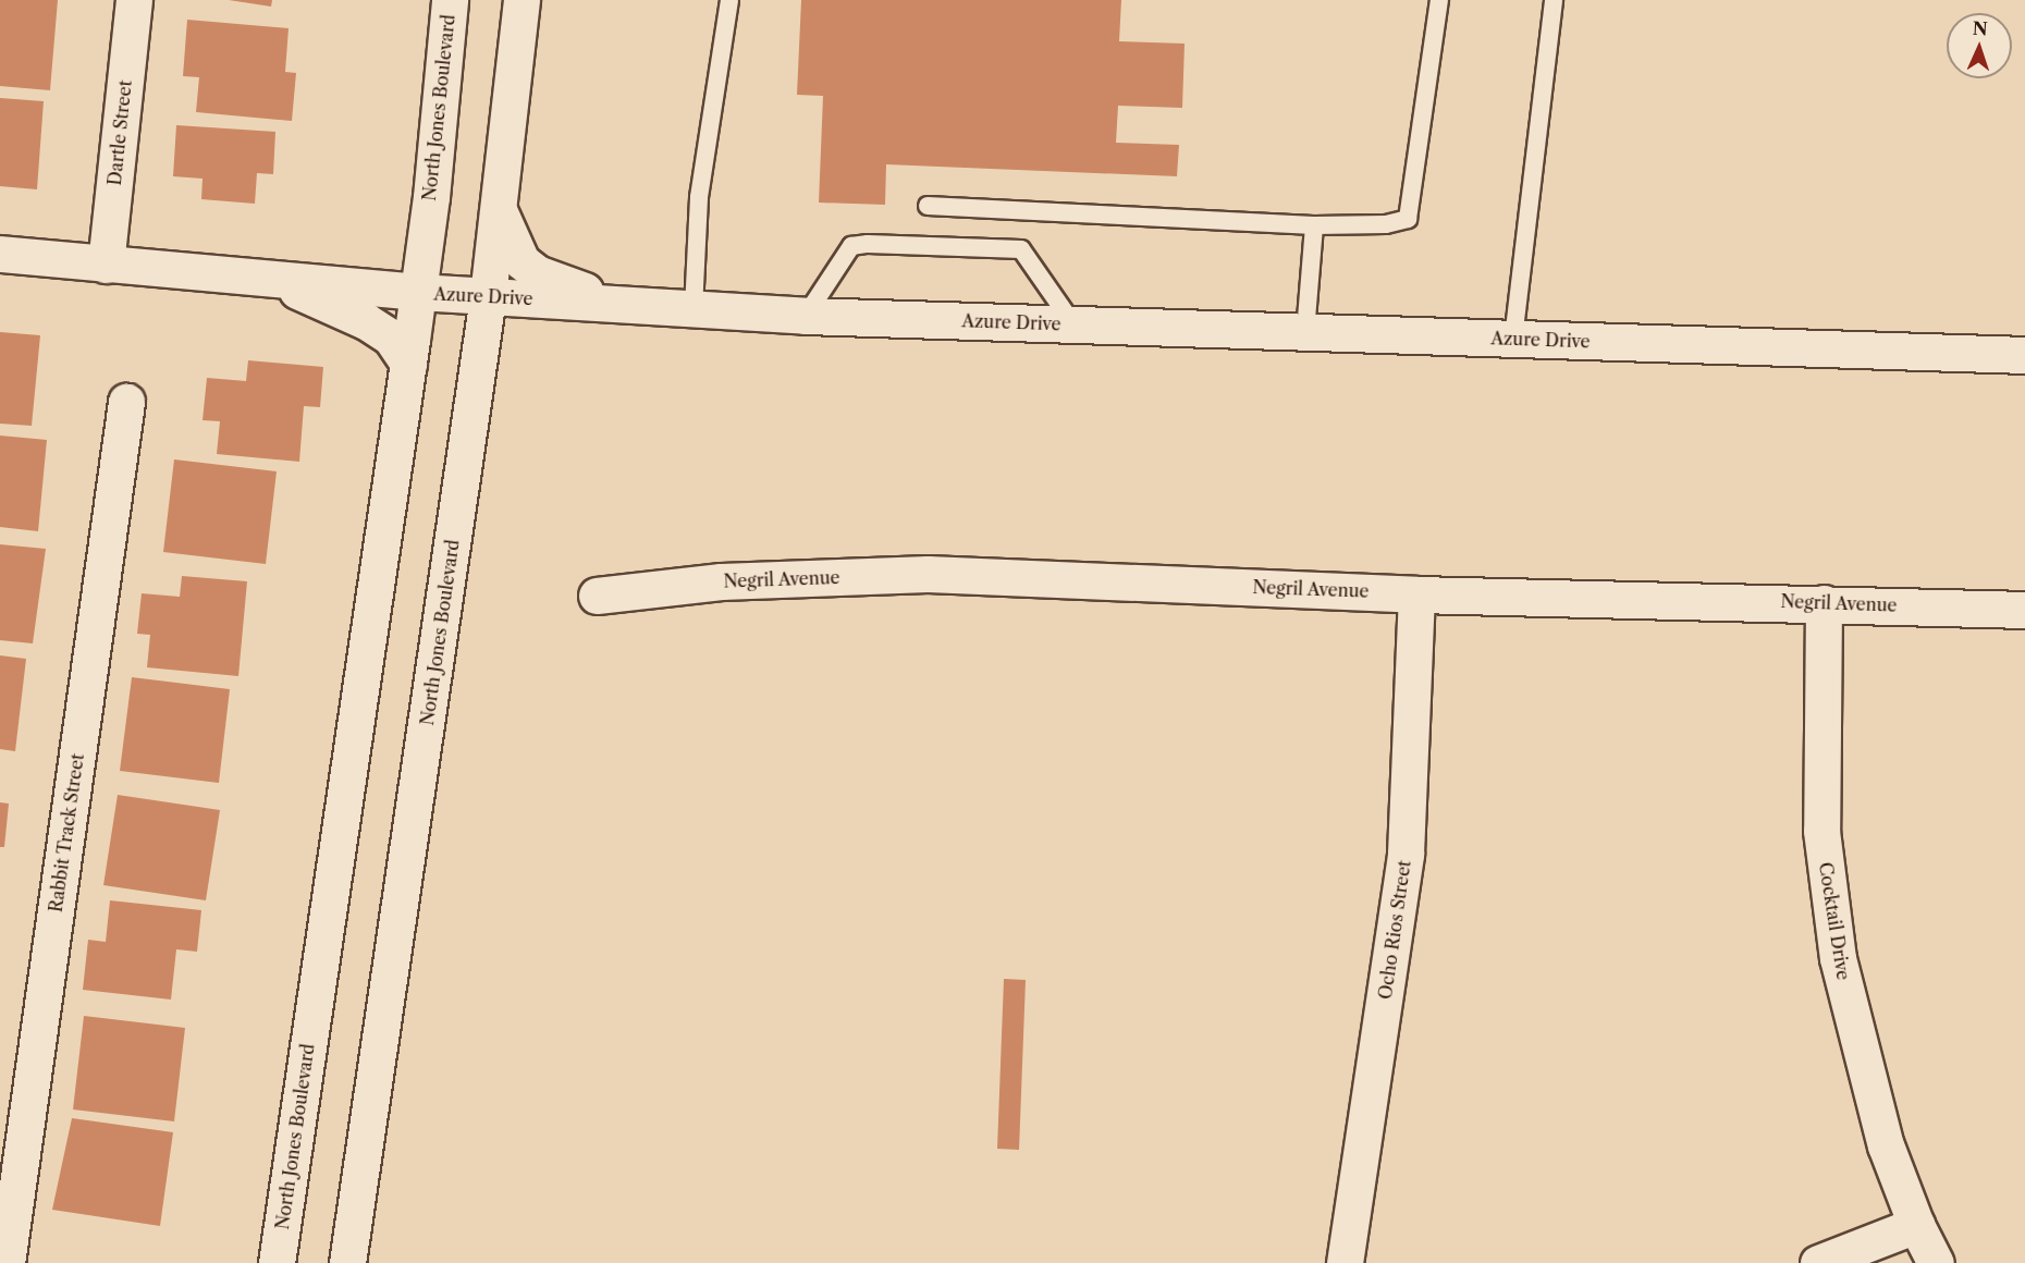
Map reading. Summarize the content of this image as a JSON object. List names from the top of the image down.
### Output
{
  "streets": {
    "street": [
      "North Jones Boulevard",
      "Dartle Street",
      "Azure Drive",
      "Negril Avenue",
      "Rabbit Track Street",
      "Cocktail Drive",
      "Ocho Rios Street"
    ]
  },
  "crossings": [
    ["North Jones Boulevard", "Azure Drive"],
    ["Dartle Street", "Azure Drive"],
    ["Negril Avenue", "Cocktail Drive"],
    ["Negril Avenue", "Ocho Rios Street"]
  ],
  "north": "top"
}
